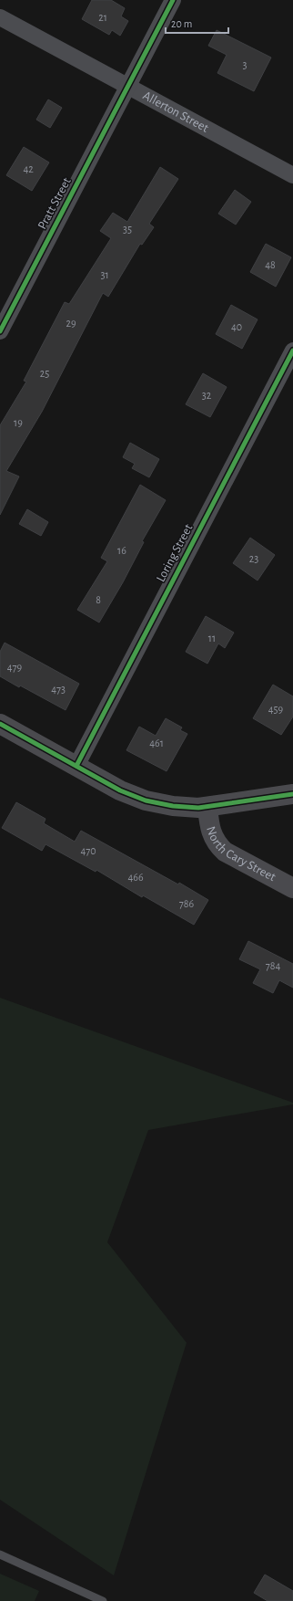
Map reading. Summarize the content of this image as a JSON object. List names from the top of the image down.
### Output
{
  "streets": {
    "main road": ["North Cary Street"],
    "street": ["Allerton Street", "Pratt Street", "Loring Street"]
  },
  "crossings": [
    ["Allerton Street", "Pratt Street"]
  ],
  "house_numbers": [
    "21",
    "3",
    "42",
    "35",
    "48",
    "31",
    "29",
    "40",
    "25",
    "32",
    "19",
    "16",
    "23",
    "8",
    "11",
    "479",
    "473",
    "459",
    "461",
    "470",
    "466",
    "786",
    "784"
  ],
  "scale_bar": "20 m"
}
